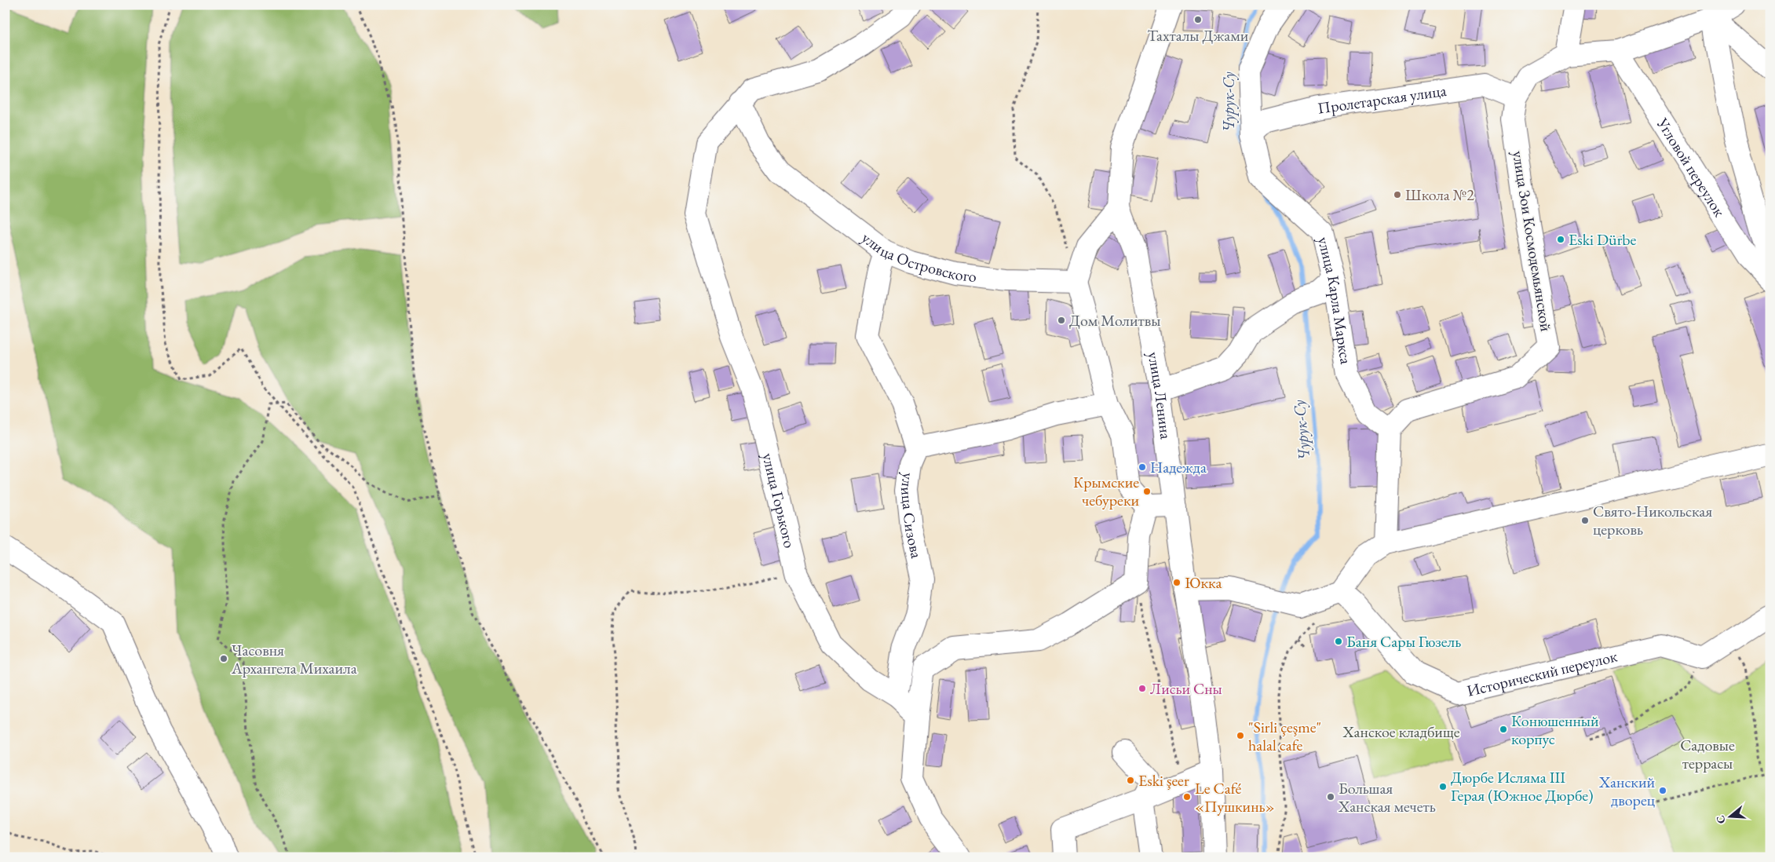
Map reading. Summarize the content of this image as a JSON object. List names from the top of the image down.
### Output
{
  "streets": {
    "street": [
      "Пролетарская улица",
      "Угловой переулок",
      "улица Зои Космодемьянской",
      "улица Островского",
      "улица Карла Маркса",
      "улица Ленина",
      "улица Горького",
      "улица Сизова",
      "Исторический переулок"
    ]
  },
  "crossings": [
    ["Пролетарская улица", "улица Зои Космодемьянской"],
    ["Пролетарская улица", "улица Карла Маркса"],
    ["улица Зои Космодемьянской", "улица Карла Маркса"],
    ["улица Островского", "улица Горького"],
    ["улица Горького", "улица Сизова"]
  ],
  "water": ["Чурук-Су"],
  "parks": ["Ханское кладбище", "Садовые террасы"],
  "places": [
    "Тахталы Джами",
    "Школа №2",
    "Eski Dürbe",
    "Дом Молитвы",
    "Надежда",
    "Крымские чебуреки",
    "Свято-Никольская церковь",
    "Юкка",
    "Баня Сары Гюзель",
    "Часовня Архангела Михаила",
    "Лисьи Сны",
    "Конюшенный корпус",
    "\"Sirli çeşme\" halal cafe",
    "Eski şeer",
    "Дюрбе Исляма III Герая (Южное Дюрбе)",
    "Ханский дворец",
    "Le Café «Пушкинь»",
    "Большая Ханская мечеть"
  ],
  "north": "left"
}
